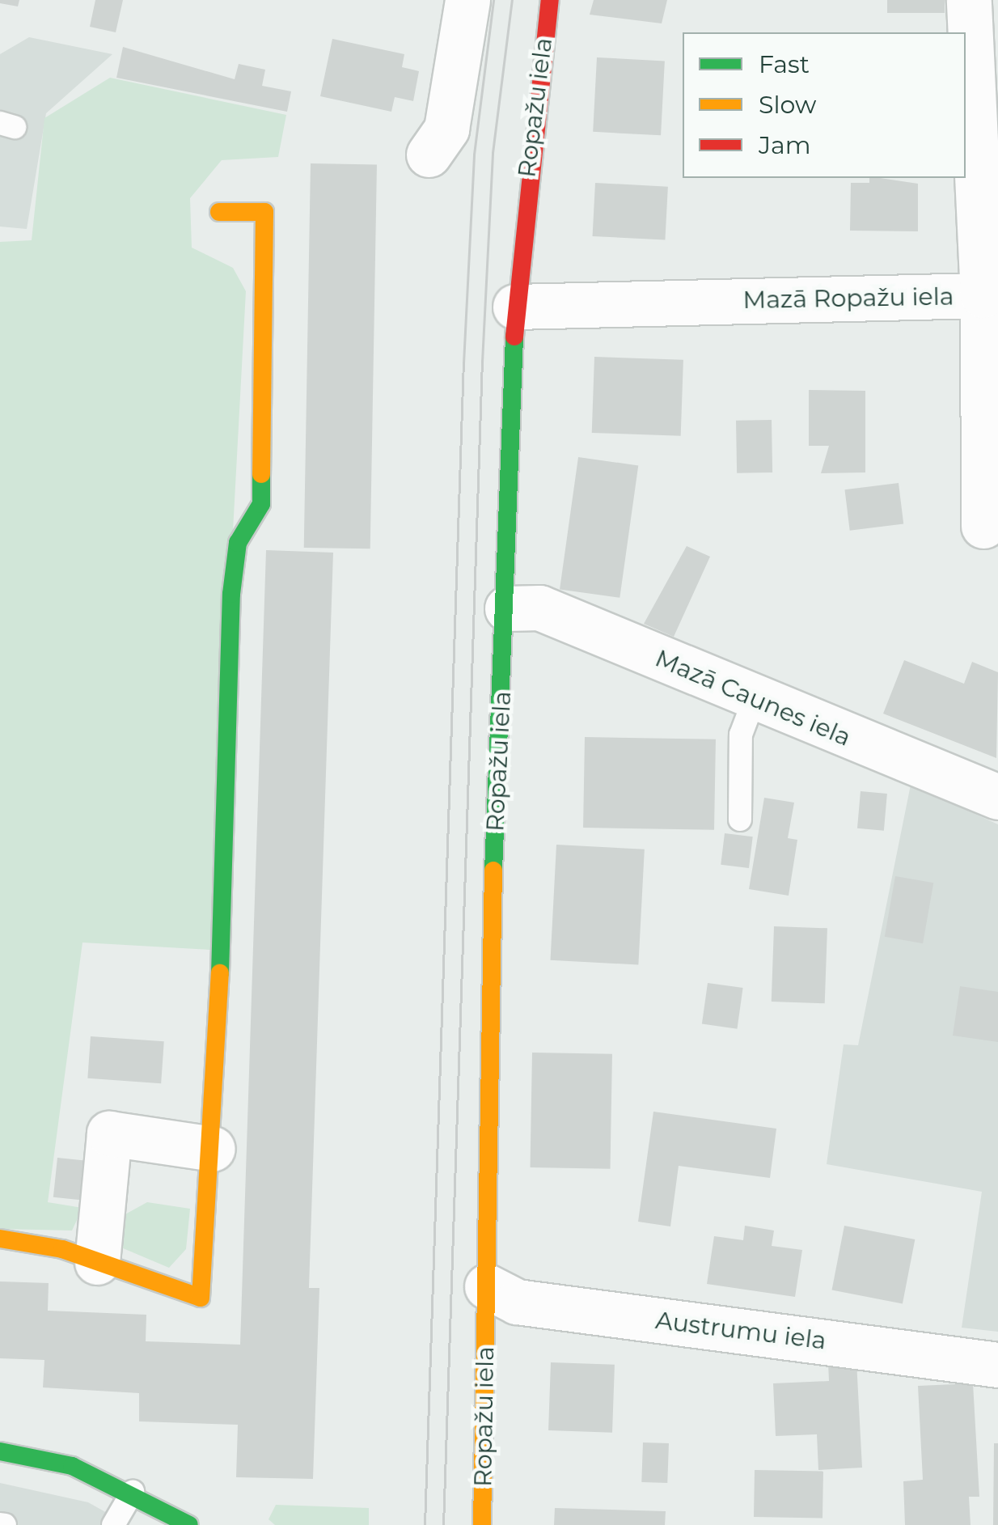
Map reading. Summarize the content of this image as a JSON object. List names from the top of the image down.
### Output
{
  "streets": {
    "street": [
      "Ropažu iela",
      "Mazā Ropažu iela",
      "Mazā Caunes iela",
      "Austrumu iela"
    ]
  },
  "crossings": [
    ["Ropažu iela", "Mazā Ropažu iela"],
    ["Ropažu iela", "Mazā Caunes iela"],
    ["Ropažu iela", "Austrumu iela"]
  ],
  "legend": ["Fast", "Slow", "Jam"]
}
